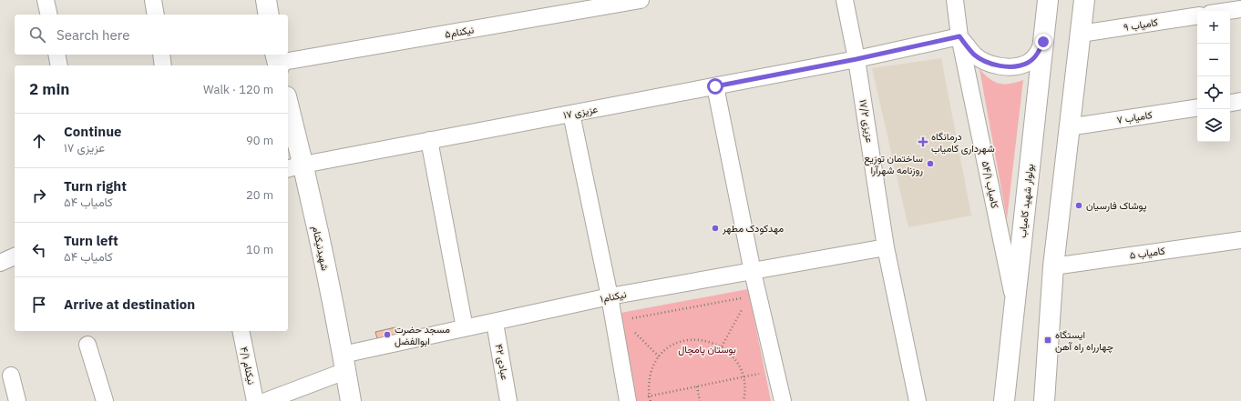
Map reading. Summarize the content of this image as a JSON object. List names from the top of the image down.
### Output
{
  "streets": {
    "main road": ["بولوار شهید کامیاب", "شهیدنیکنام"],
    "street": [
      "کامیاب ۹",
      "نیکنام۵",
      "عزیزی ۱۷",
      "کامیاب ۷",
      "عزیزی ۱۷/۲",
      "کامیاب ۵۴/۱",
      "کامیاب ۵",
      "نیکنام۱",
      "عبادی ۴۲",
      "نیکنام ۴/۱"
    ]
  },
  "crossings": [
    ["عزیزی ۱۷", "عزیزی ۱۷/۲"],
    ["عزیزی ۱۷", "کامیاب ۵۴/۱"],
    ["عزیزی ۱۷", "شهیدنیکنام"],
    ["عزیزی ۱۷/۲", "نیکنام۱"],
    ["کامیاب ۵۴/۱", "بولوار شهید کامیاب"],
    ["شهیدنیکنام", "نیکنام۱"],
    ["نیکنام۱", "عبادی ۴۲"]
  ],
  "parks": ["بوستان پامچال"],
  "places": {
    "health": ["درمانگاه شهرداری کامیاب"],
    "other": [
      "ساختمان توزیع روزنامه شهرآرا",
      "پوشاک فارسیان",
      "مهدکودک مطهر",
      "مسجد حضرت ابوالفضل"
    ],
    "transit": ["ایستگاه چهارراه راه آهن"]
  },
  "page": {
    "map_buttons": ["+", "−"],
    "search": "Search here",
    "heading": ["2 min", "Walk · 120 m"],
    "list": [
      ["Continue", "عزیزی ۱۷", "90 m"],
      ["Turn right", "کامیاب ۵۴", "20 m"],
      ["Turn left", "کامیاب ۵۴", "10 m"],
      "Arrive at destination"
    ]
  }
}
